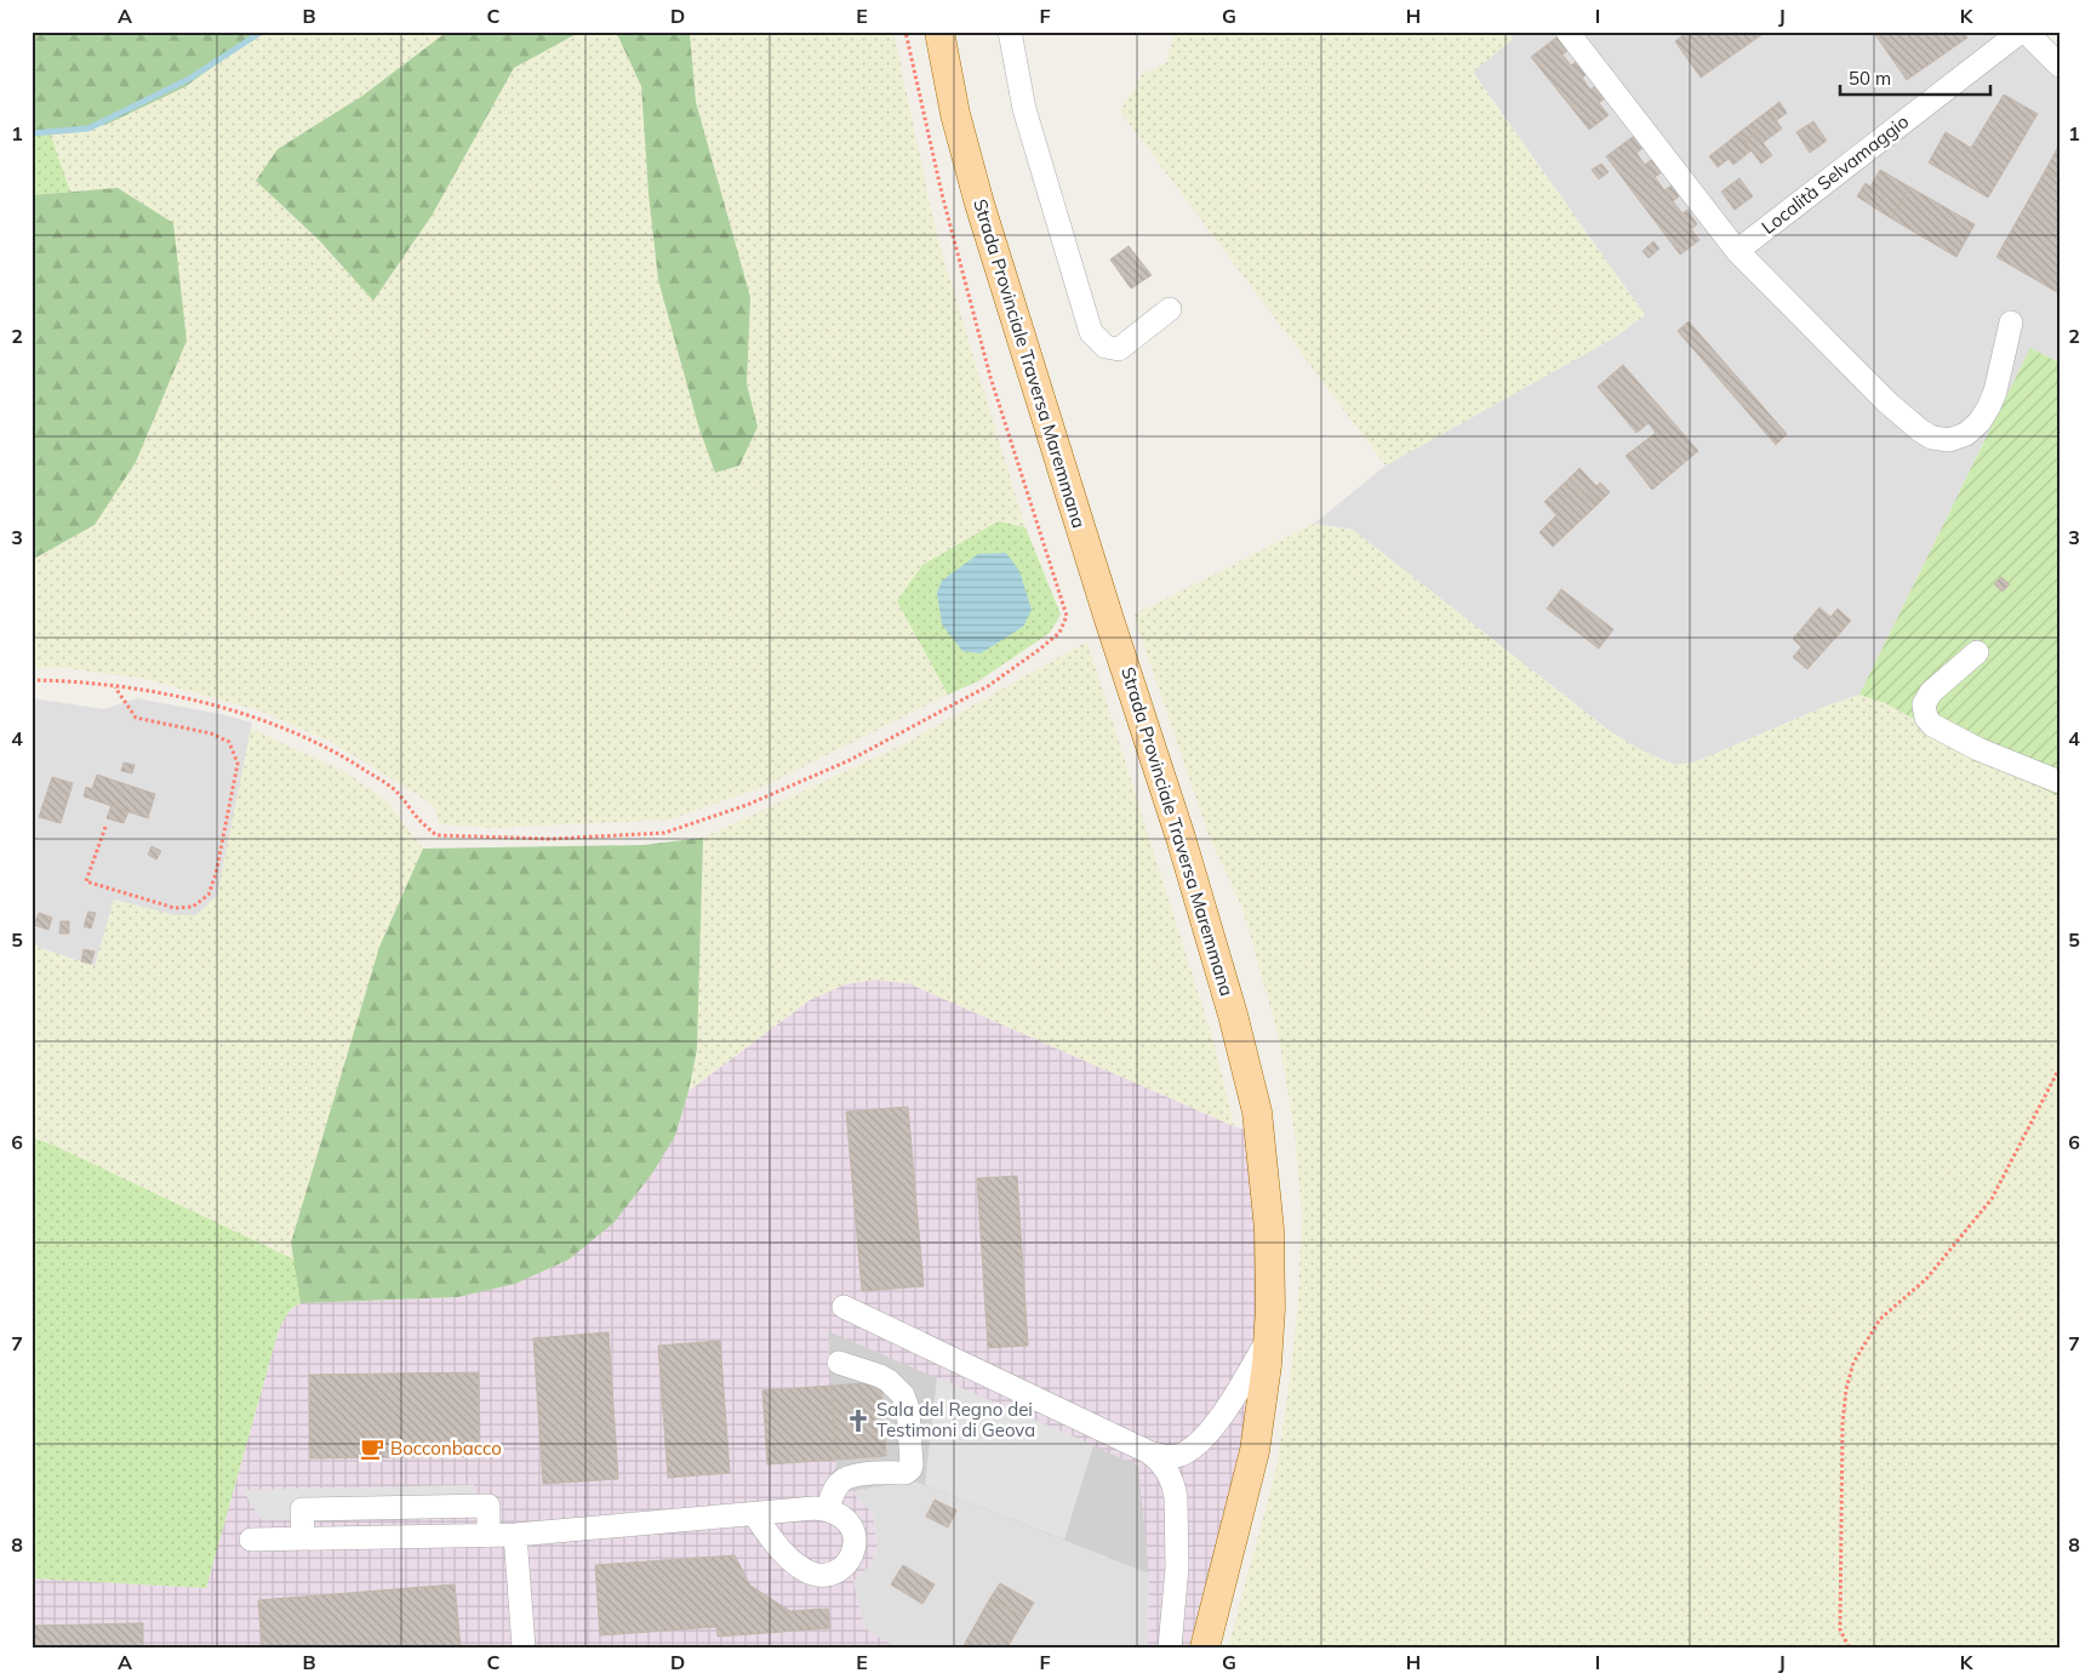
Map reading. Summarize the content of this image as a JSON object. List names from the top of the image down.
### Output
{
  "streets": {
    "main road": ["Strada Provinciale Traversa Maremmana"],
    "street": ["Località Selvamaggio"]
  },
  "places": {
    "church": ["Sala del Regno dei Testimoni di Geova"],
    "cafe": ["Bocconbacco"]
  },
  "scale_bar": "50 m",
  "grid": {
    "columns": [
      "A",
      "B",
      "C",
      "D",
      "E",
      "F",
      "G",
      "H",
      "I",
      "J",
      "K"
    ],
    "rows": [
      "1",
      "2",
      "3",
      "4",
      "5",
      "6",
      "7",
      "8"
    ]
  }
}
